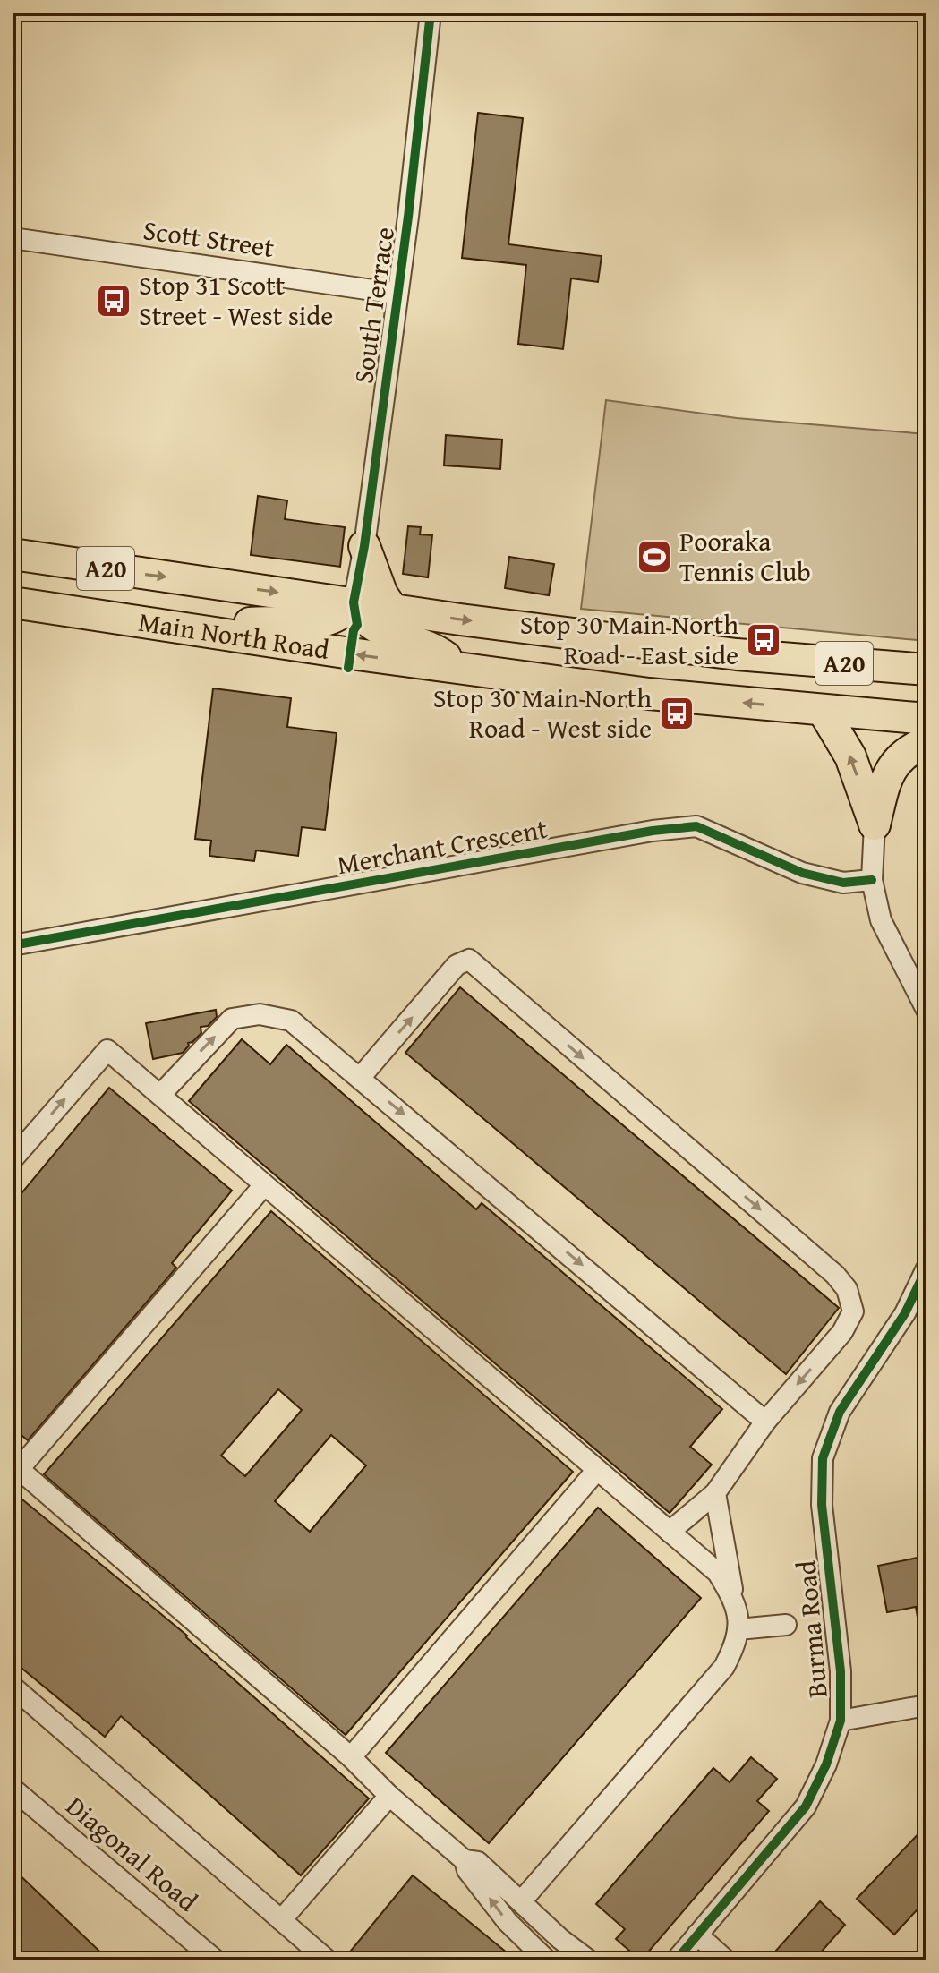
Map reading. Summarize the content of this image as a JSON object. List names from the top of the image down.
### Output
{
  "streets": {
    "highway": ["A20", "Main North Road"],
    "street": [
      "Scott Street",
      "South Terrace",
      "Merchant Crescent",
      "Burma Road",
      "Diagonal Road"
    ]
  },
  "crossings": [
    ["Scott Street", "South Terrace"],
    ["South Terrace", "Main North Road"]
  ],
  "places": {
    "bus stop": ["Stop 31 Scott Street - West side", "Stop 30 Main North Road - East side", "Stop 30 Main North Road - West side"],
    "sports": ["Pooraka Tennis Club"]
  }
}
